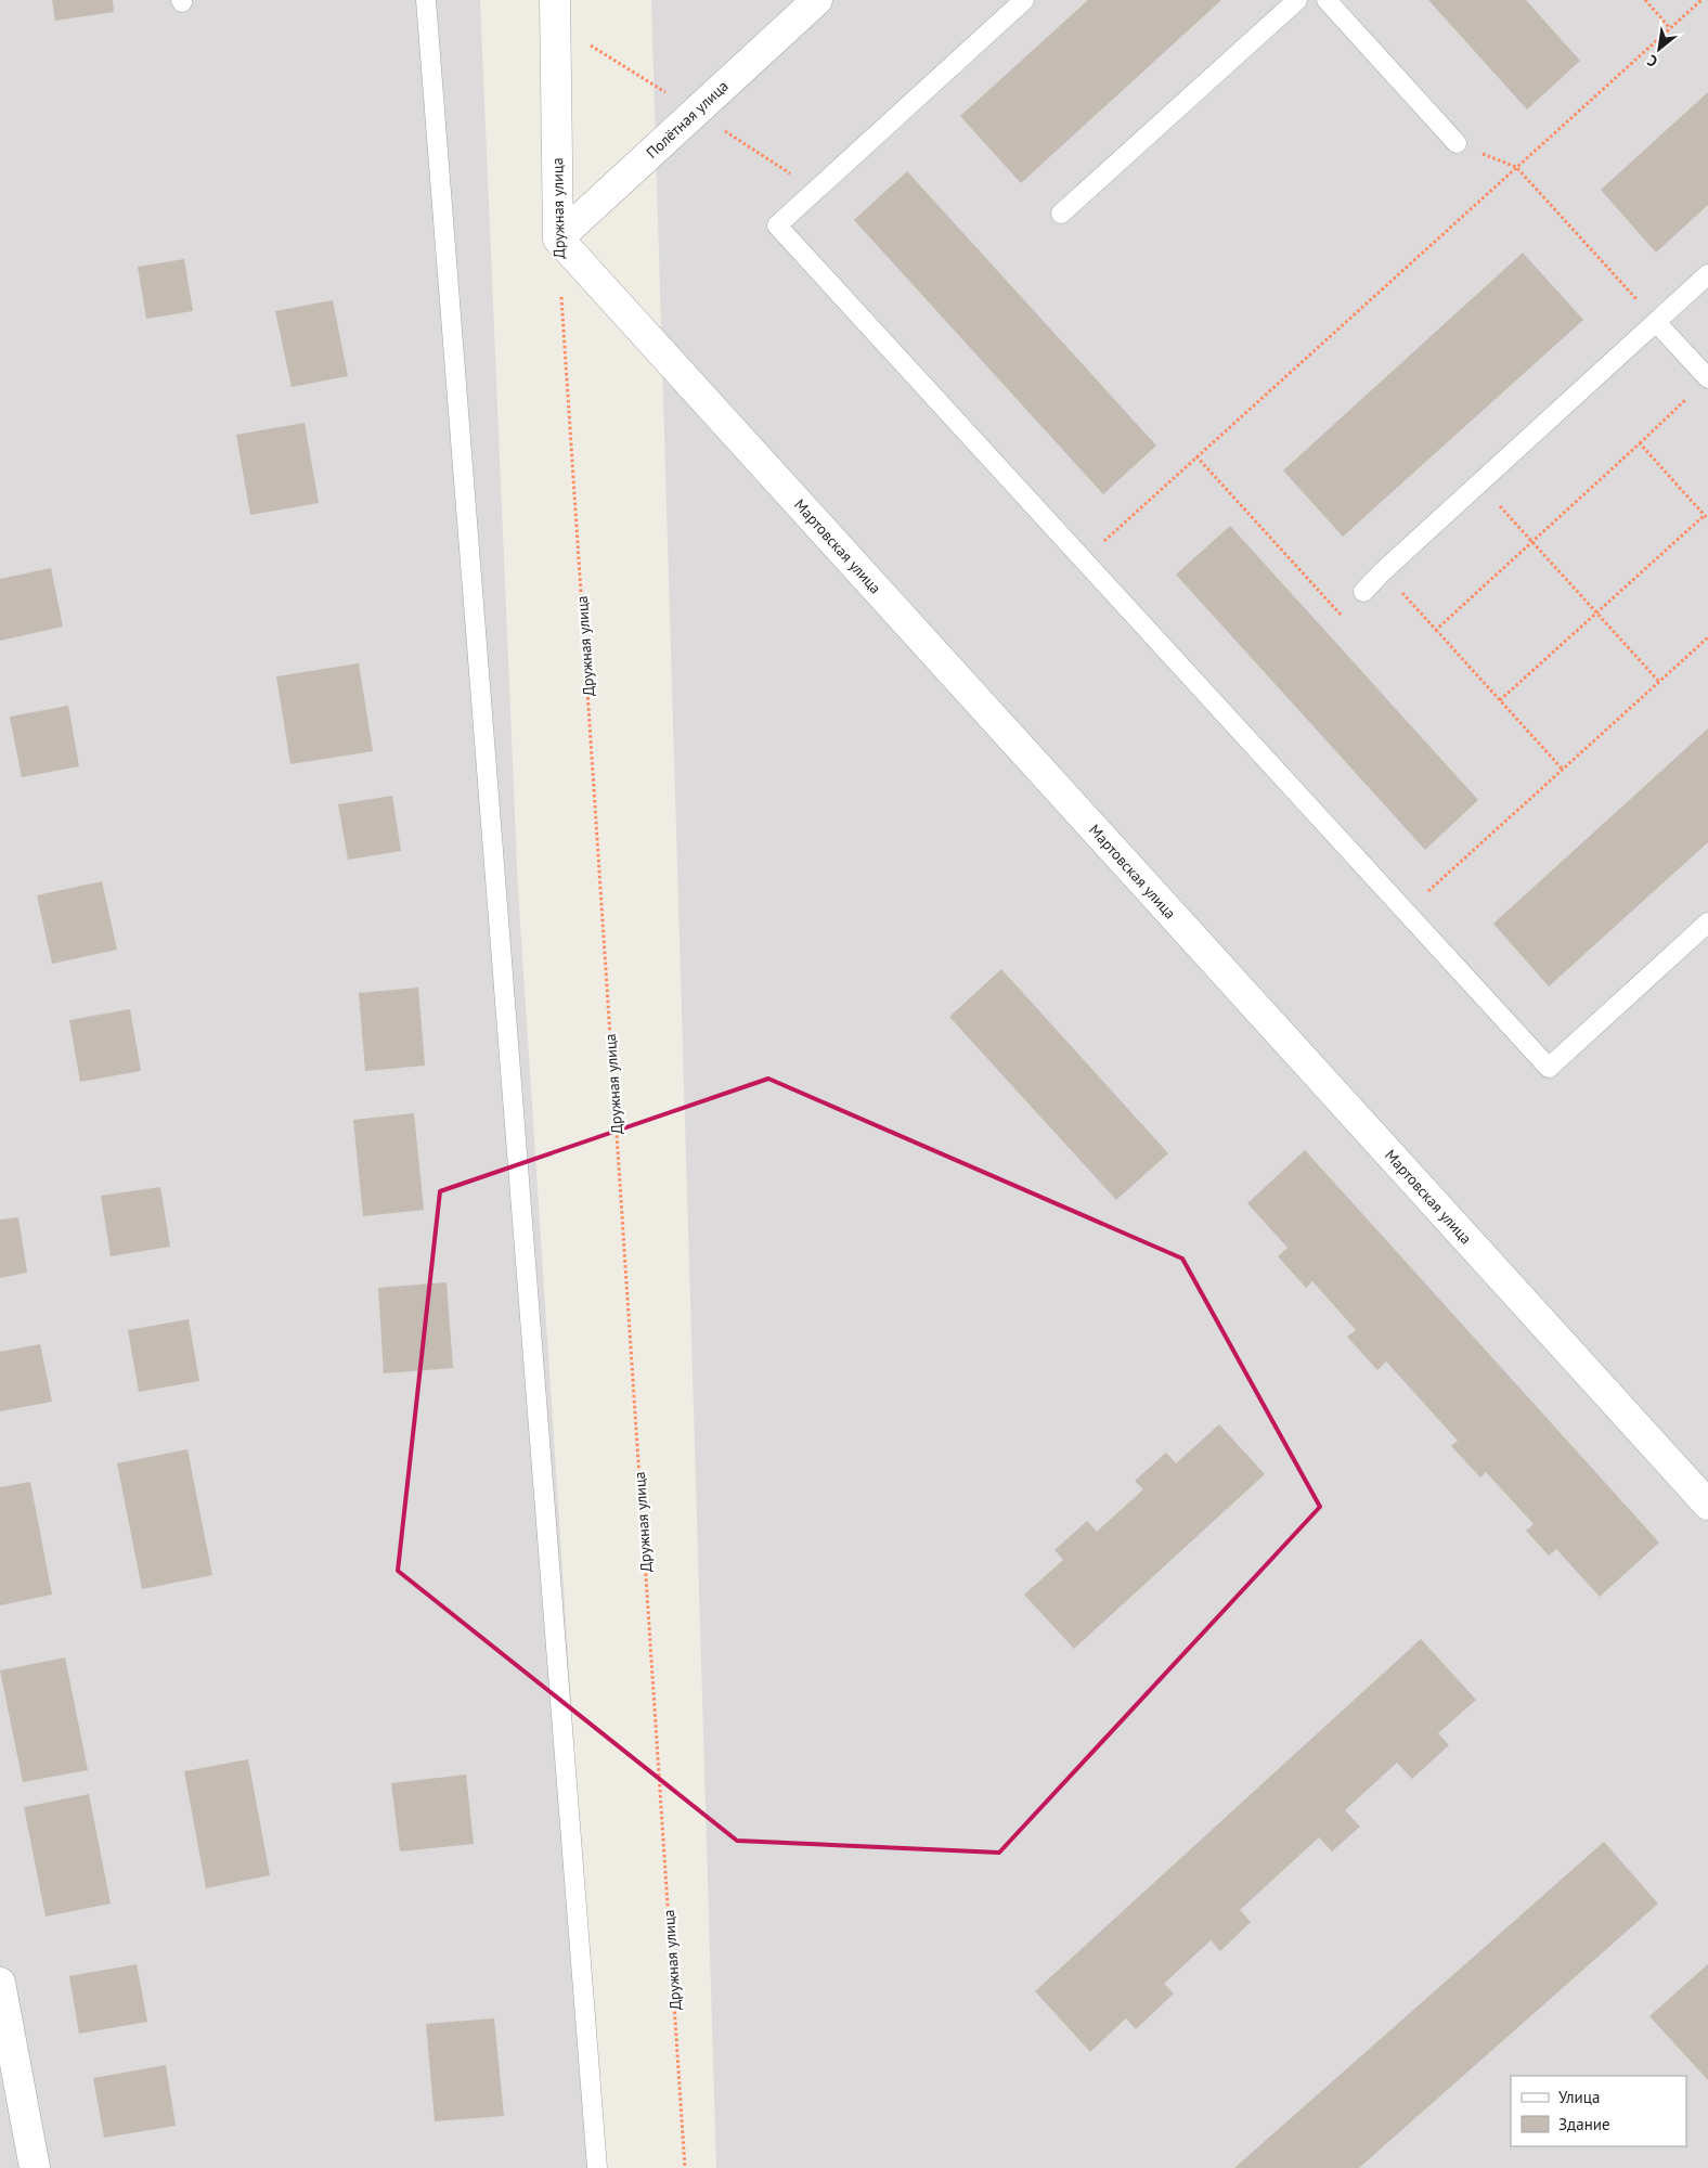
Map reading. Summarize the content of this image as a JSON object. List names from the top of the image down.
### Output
{
  "streets": {
    "street": ["Полётная улица", "Дружная улица", "Мартовская улица"]
  },
  "crossings": [
    ["Полётная улица", "Дружная улица"],
    ["Полётная улица", "Мартовская улица"],
    ["Дружная улица", "Мартовская улица"]
  ],
  "legend": ["Улица", "Здание"],
  "north": "bottom left"
}
